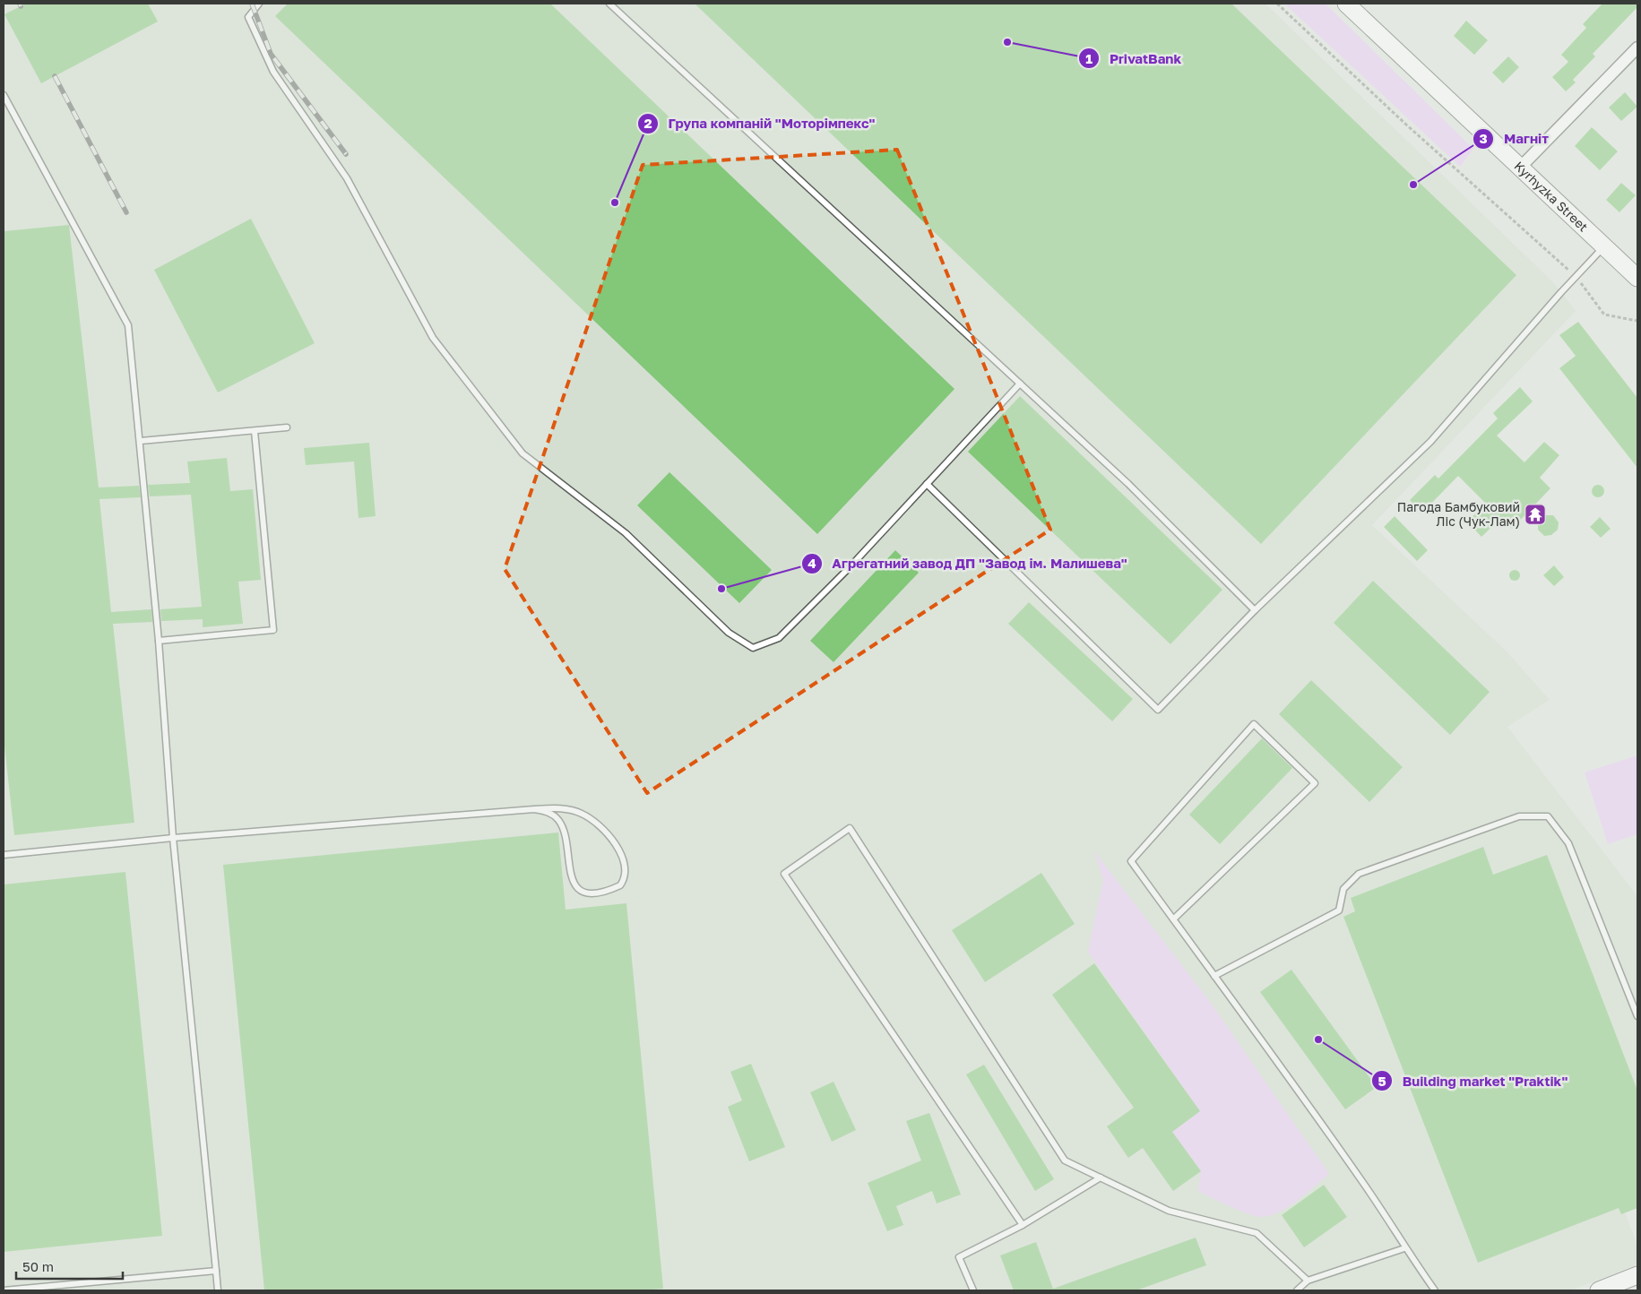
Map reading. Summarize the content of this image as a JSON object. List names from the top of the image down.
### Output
{
  "streets": {
    "street": ["Kyrhyzka Street"]
  },
  "places": {
    "other": [
      "PrivatBank",
      "Магніт",
      "Група компаній \"Моторімпекс\"",
      "Агрегатний завод ДП \"Завод ім. Малишева\"",
      "Building market \"Praktik\""
    ],
    "temple": ["Пагода Бамбуковий Ліс (Чук-Лам)"]
  },
  "scale_bar": "50 m"
}
